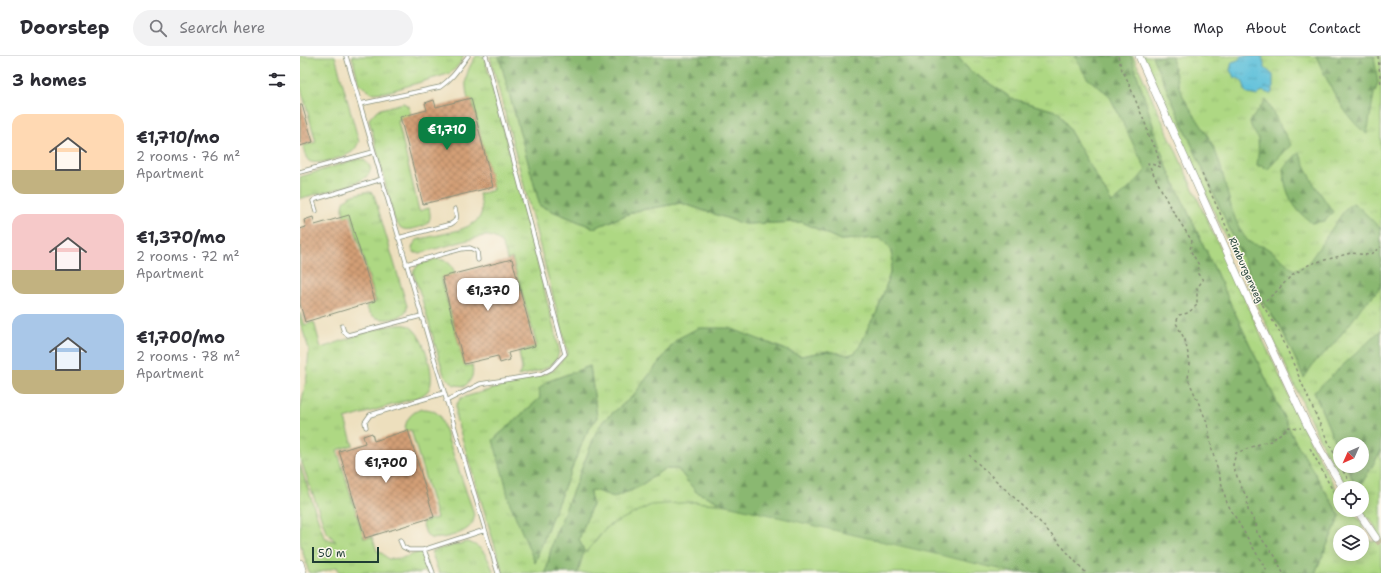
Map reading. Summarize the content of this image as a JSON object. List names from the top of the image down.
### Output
{
  "streets": {
    "street": ["Rimburgerweg"]
  },
  "scale_bar": "50 m",
  "north": "bottom left",
  "page": {
    "header": "Doorstep",
    "search": "Search here",
    "nav": [
      "Home",
      "Map",
      "About",
      "Contact"
    ],
    "heading": "3 homes",
    "list": [
      {
        "name": "€1,710/mo",
        "note": "2 rooms · 76 m² · Apartment"
      },
      {
        "name": "€1,370/mo",
        "note": "2 rooms · 72 m² · Apartment"
      },
      {
        "name": "€1,700/mo",
        "note": "2 rooms · 78 m² · Apartment"
      }
    ],
    "price": ["€1,710", "€1,370", "€1,700"],
    "scale": "50 m"
  }
}
